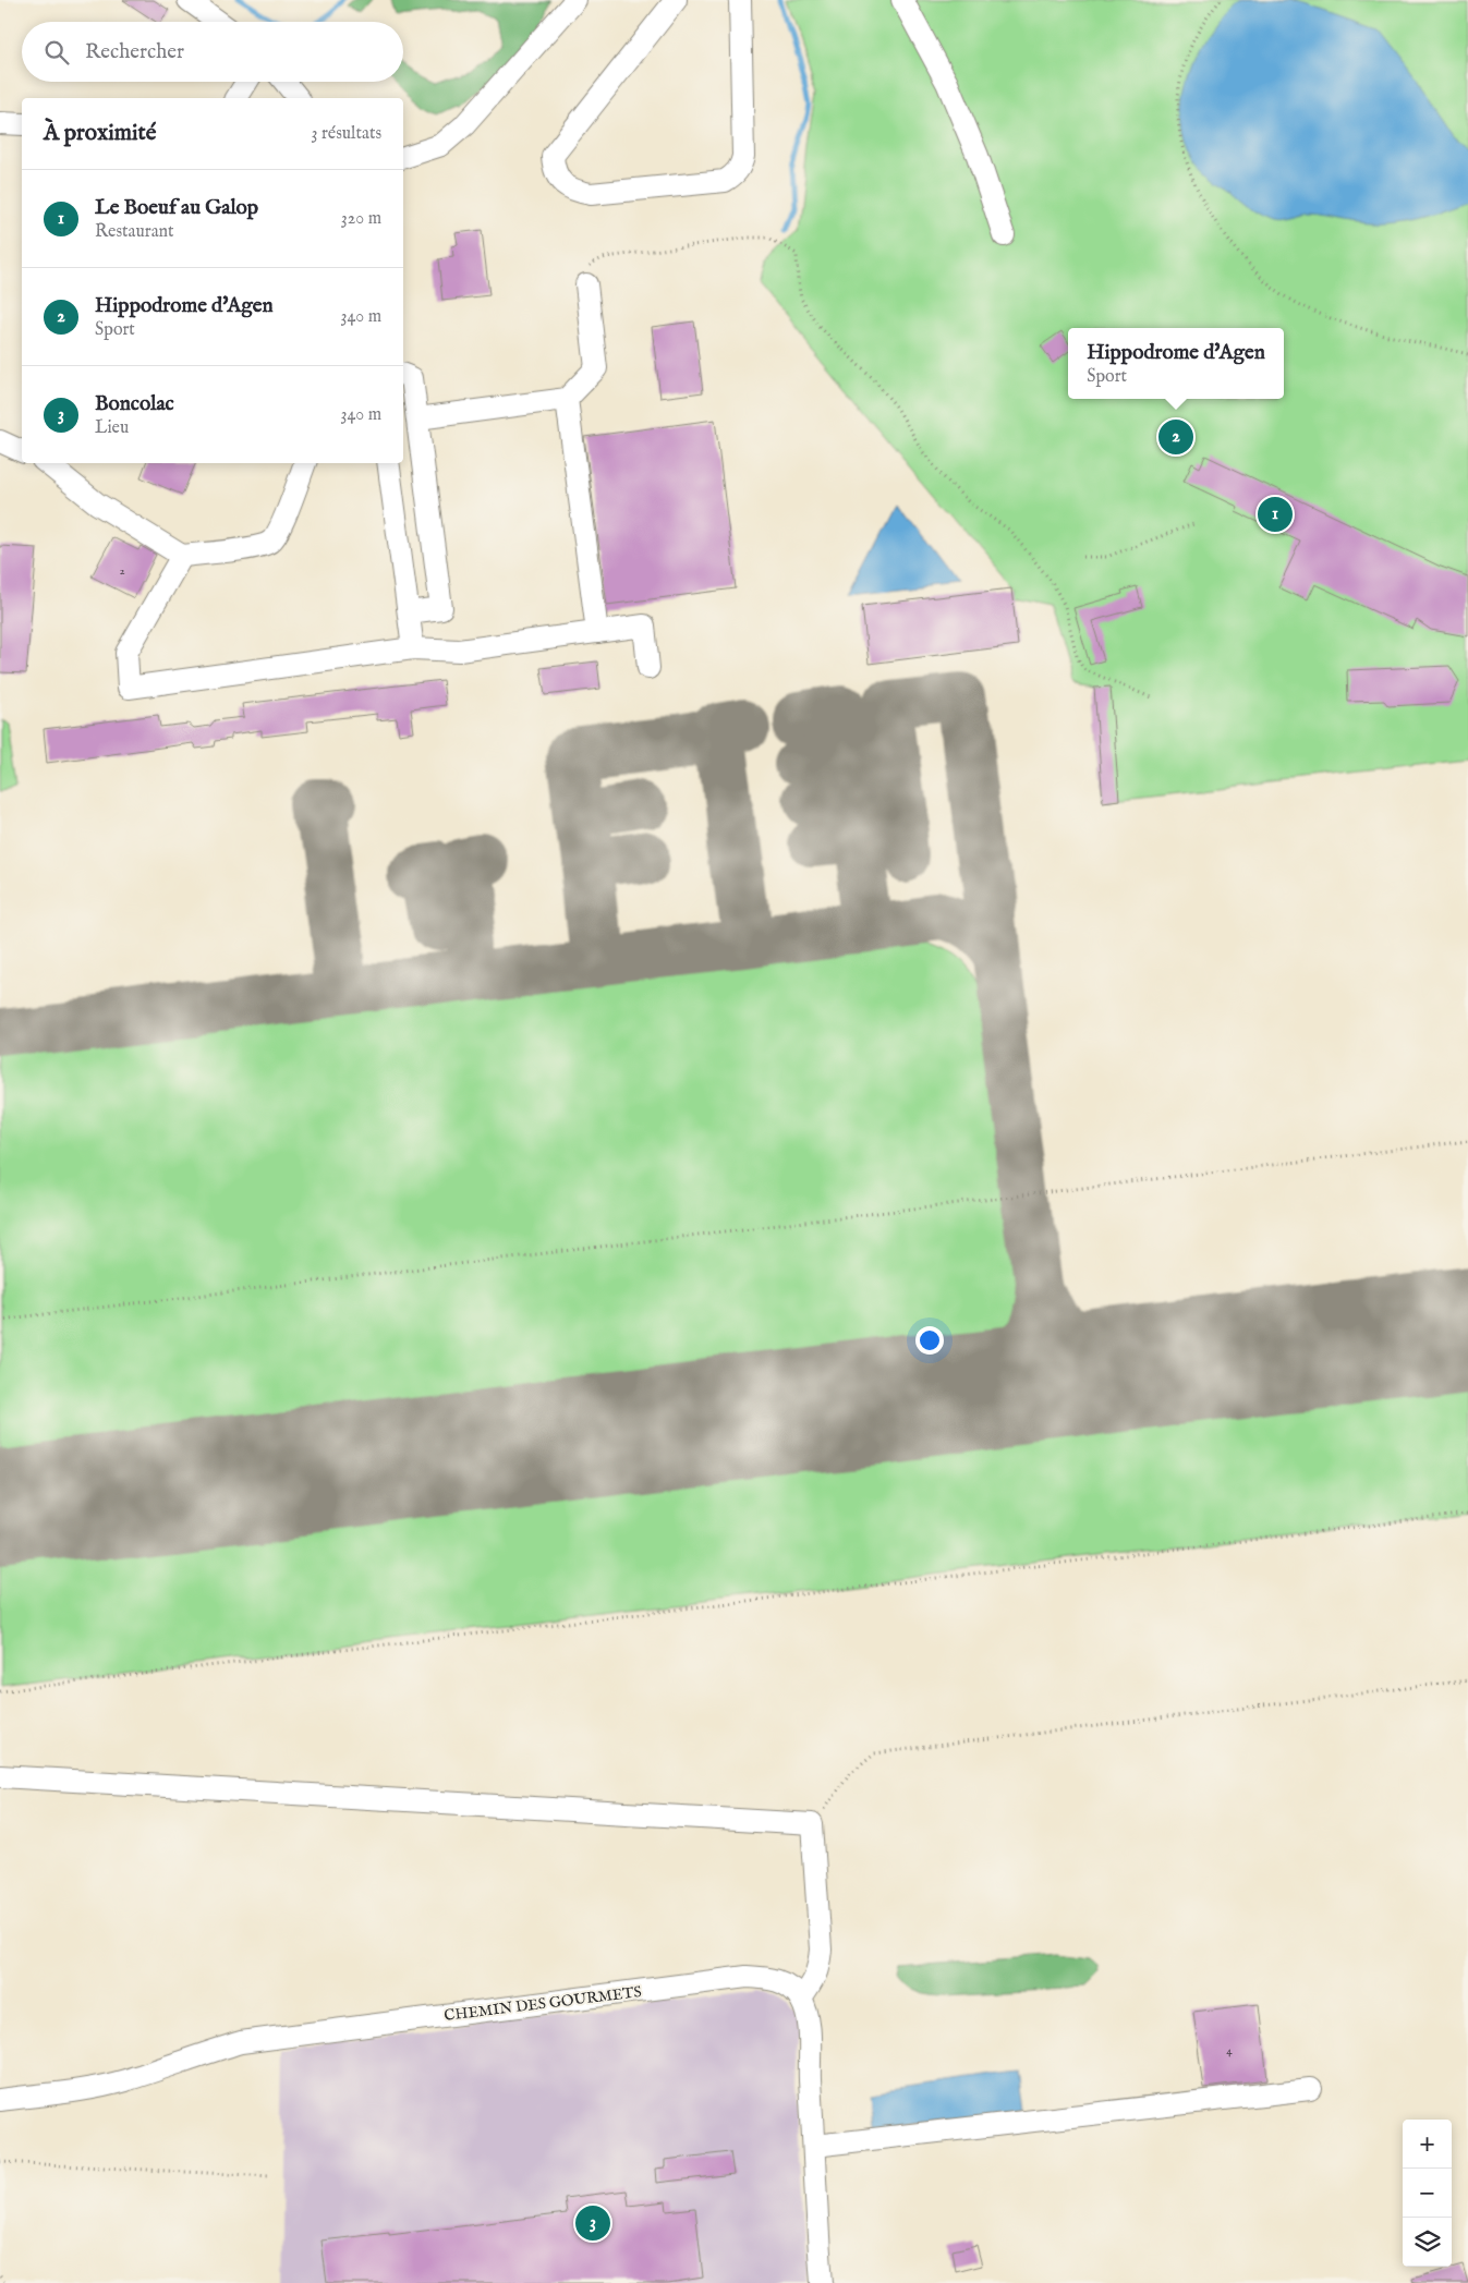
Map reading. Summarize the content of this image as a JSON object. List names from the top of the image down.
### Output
{
  "streets": {
    "street": ["CHEMIN DES GOURMETS"]
  },
  "house_numbers": ["2", "4"],
  "page": {
    "search": "Rechercher",
    "heading": ["À proximité", "3 résultats"],
    "list": [
      {
        "mark": "1",
        "name": "Le Boeuf au Galop",
        "note": "Restaurant",
        "value": "320 m"
      },
      {
        "mark": "2",
        "name": "Hippodrome d'Agen",
        "note": "Sport",
        "value": "340 m"
      },
      {
        "mark": "3",
        "name": "Boncolac",
        "note": "Lieu",
        "value": "340 m"
      }
    ],
    "popup": ["Hippodrome d'Agen", "Sport"],
    "pins": ["2", "1", "3"],
    "map_buttons": ["+", "−"]
  }
}
